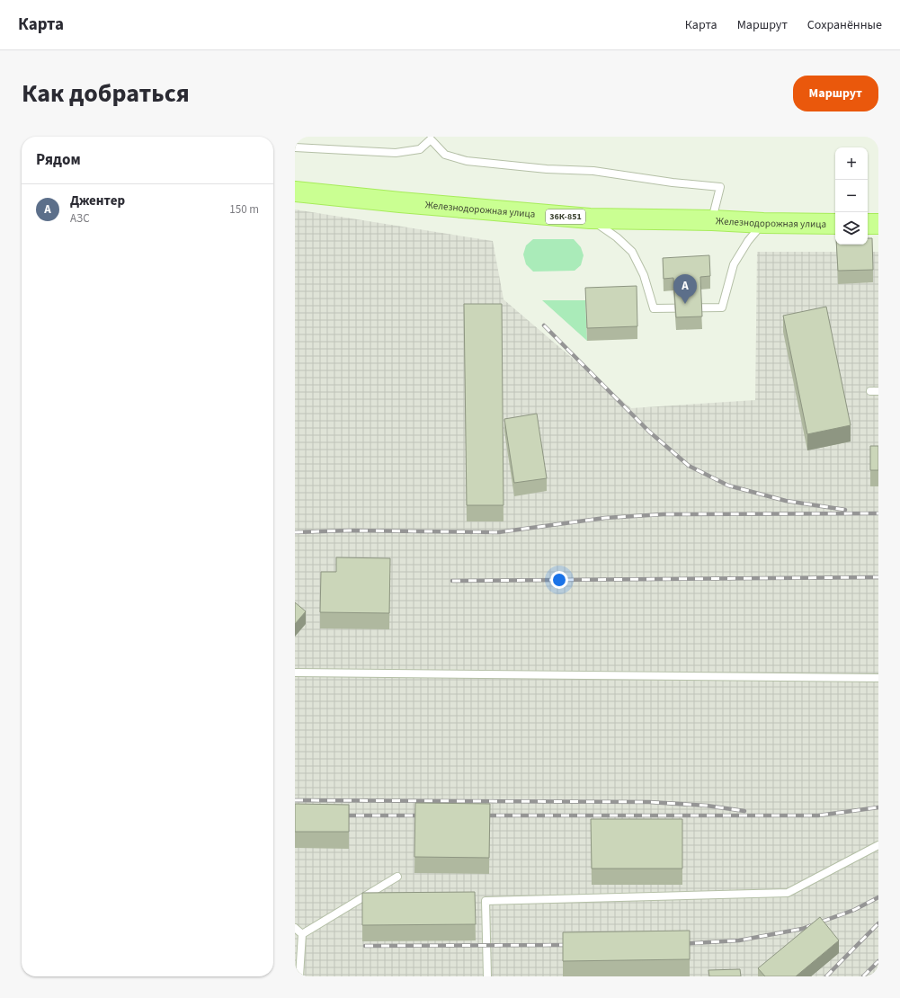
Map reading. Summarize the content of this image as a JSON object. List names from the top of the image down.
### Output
{
  "streets": {
    "main road": ["Железнодорожная улица", "36К-851"]
  },
  "page": {
    "header": "Карта",
    "nav": ["Карта", "Маршрут", "Сохранённые"],
    "title": "Как добраться",
    "buttons": "Маршрут",
    "heading": "Рядом",
    "map_buttons": ["+", "−"],
    "list": [
      {
        "mark": "A",
        "name": "Джентер",
        "note": "АЗС",
        "value": "150 m"
      }
    ],
    "pins": "A"
  }
}
